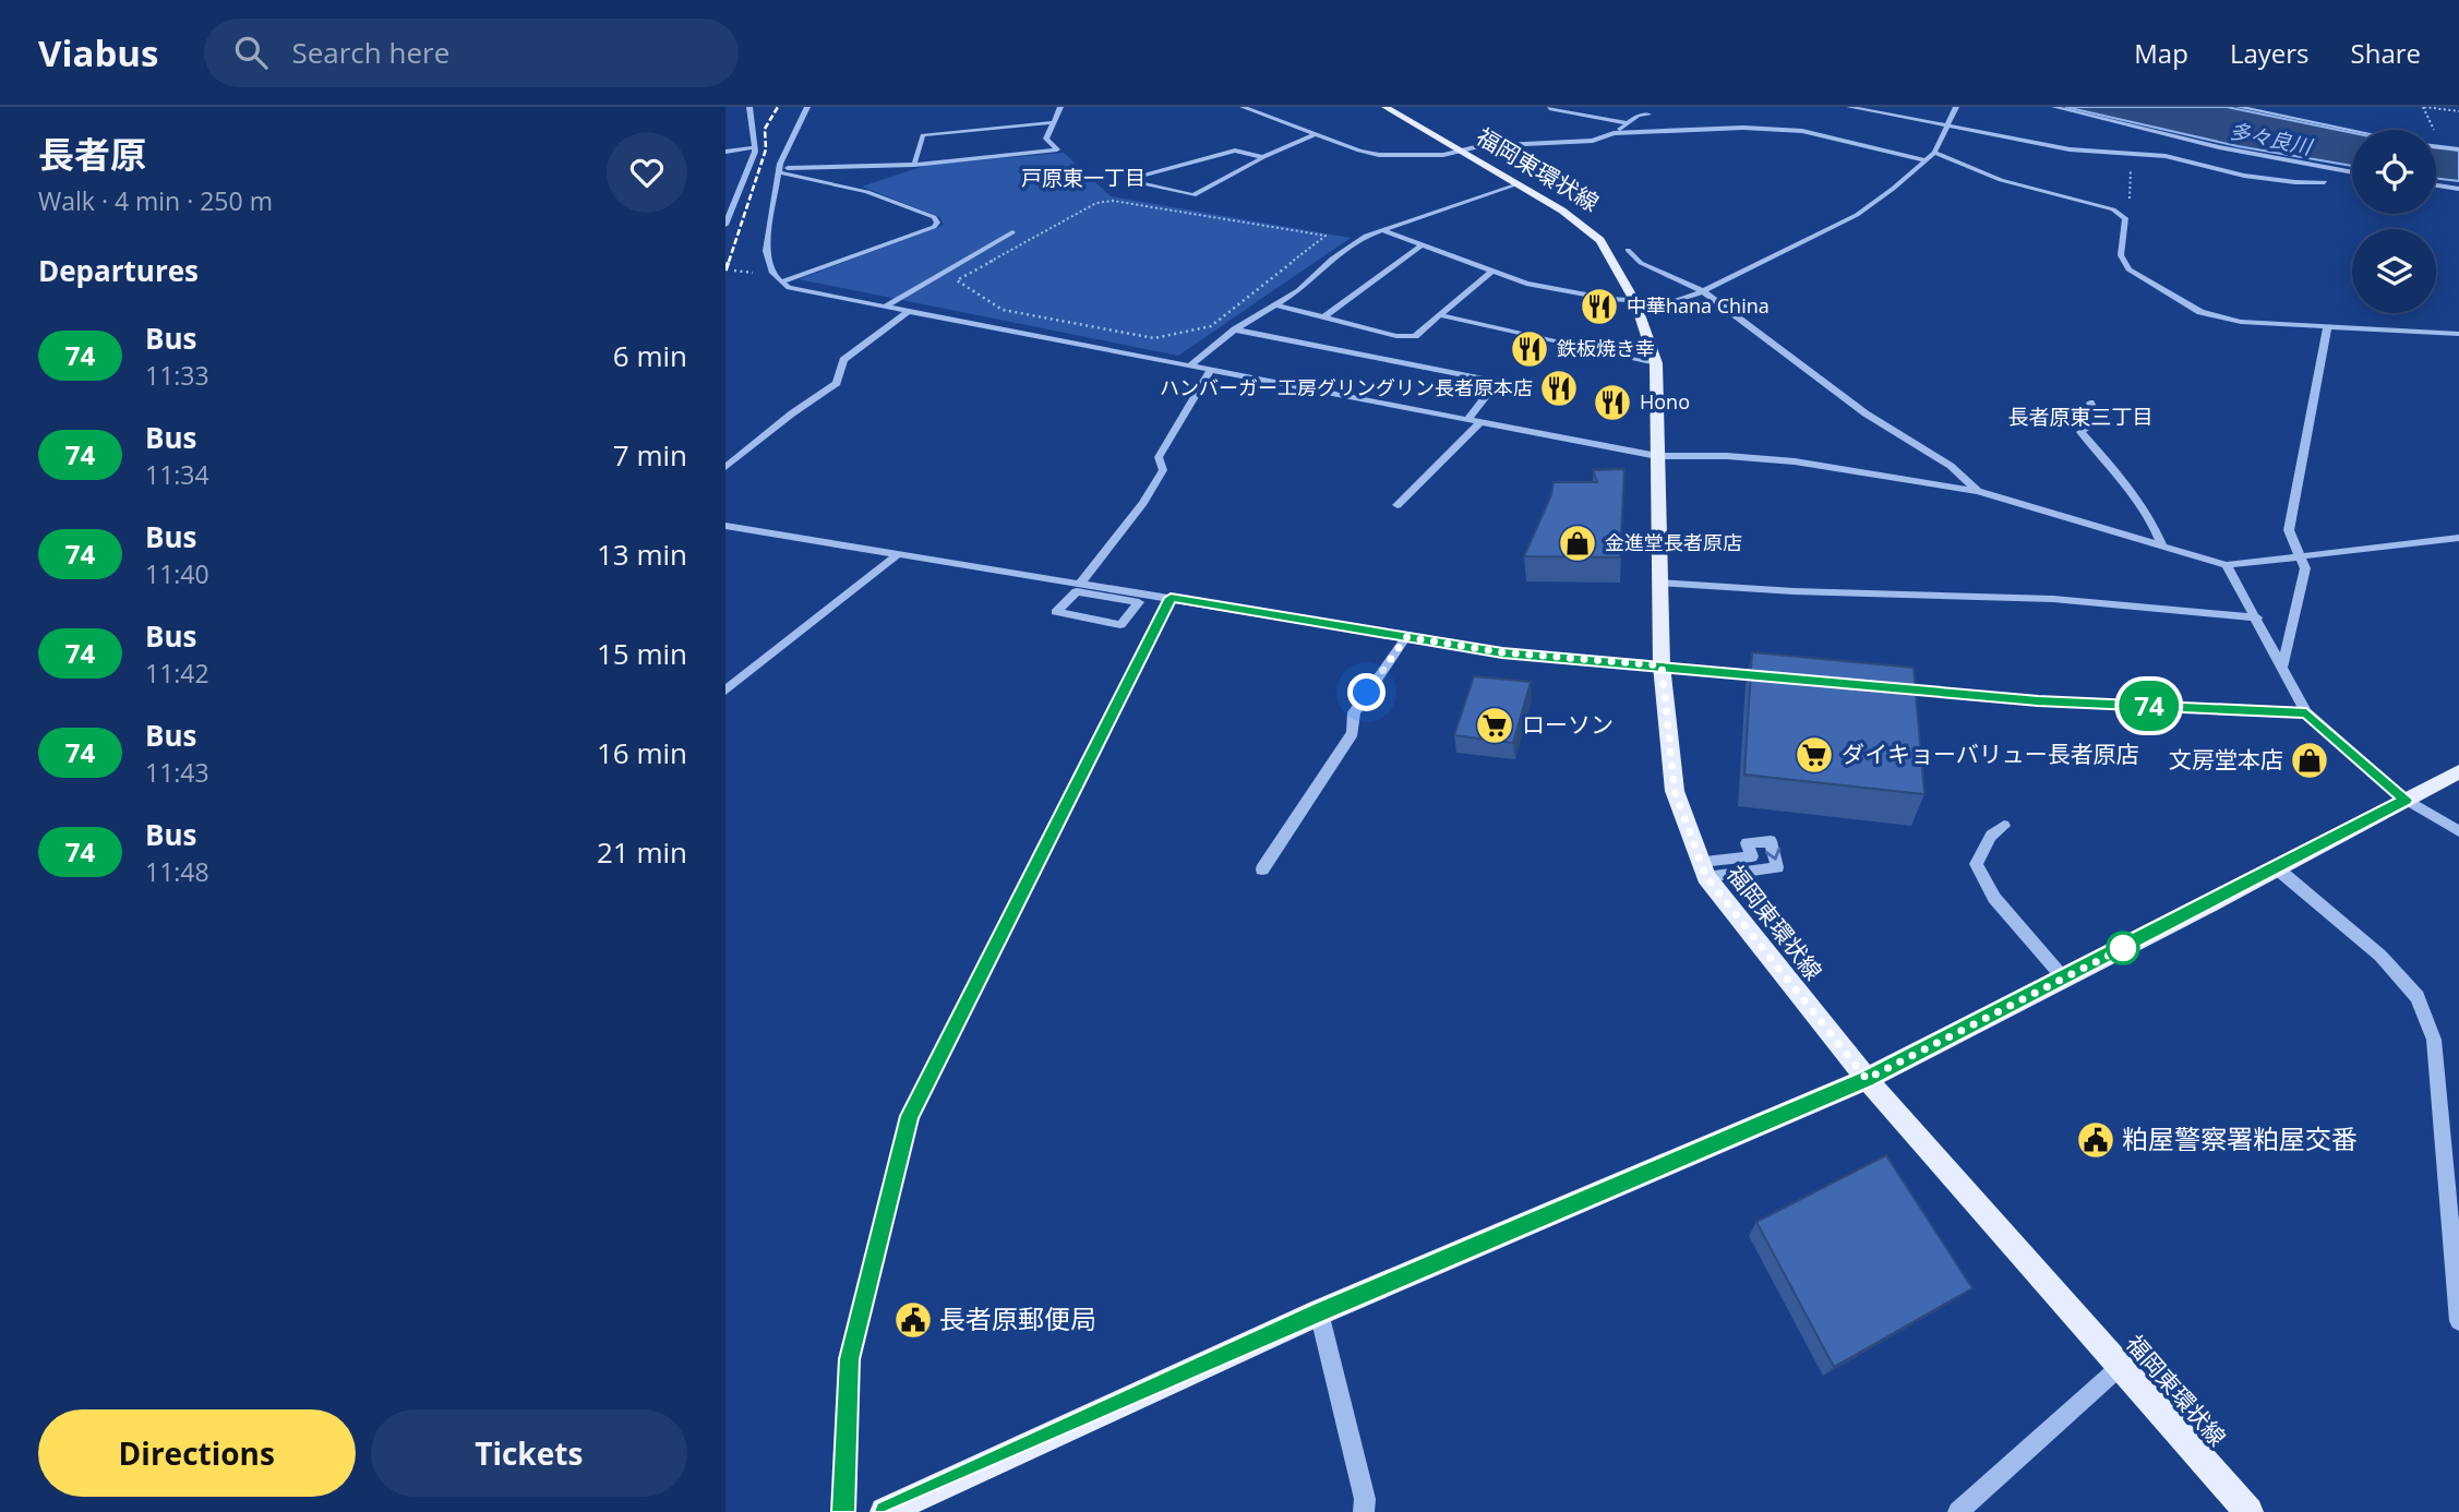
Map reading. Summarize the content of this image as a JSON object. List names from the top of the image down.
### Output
{
  "streets": {
    "main road": ["福岡東環状線"]
  },
  "districts": ["戸原東一丁目", "長者原東三丁目"],
  "water": ["多々良川"],
  "places": {
    "restaurant": [
      "中華hana China",
      "鉄板焼き幸",
      "ハンバーガー工房グリングリン長者原本店",
      "Hono"
    ],
    "shop": ["金進堂長者原店", "文房堂本店"],
    "supermarket": ["ローソン", "ダイキョーバリュー長者原店"],
    "public building": ["粕屋警察署粕屋交番", "長者原郵便局"]
  },
  "lines": ["bus line 74"],
  "page": {
    "header": "Viabus",
    "search": "Search here",
    "nav": ["Map", "Layers", "Share"],
    "heading": [
      ["長者原", "Walk · 4 min · 250 m"],
      "Departures"
    ],
    "on_map": "74",
    "list": [
      {
        "mark": "74",
        "name": "Bus",
        "note": "11:33",
        "value": "6 min"
      },
      {
        "mark": "74",
        "name": "Bus",
        "note": "11:34",
        "value": "7 min"
      },
      {
        "mark": "74",
        "name": "Bus",
        "note": "11:40",
        "value": "13 min"
      },
      {
        "mark": "74",
        "name": "Bus",
        "note": "11:42",
        "value": "15 min"
      },
      {
        "mark": "74",
        "name": "Bus",
        "note": "11:43",
        "value": "16 min"
      },
      {
        "mark": "74",
        "name": "Bus",
        "note": "11:48",
        "value": "21 min"
      }
    ],
    "buttons": ["Directions", "Tickets"]
  }
}
